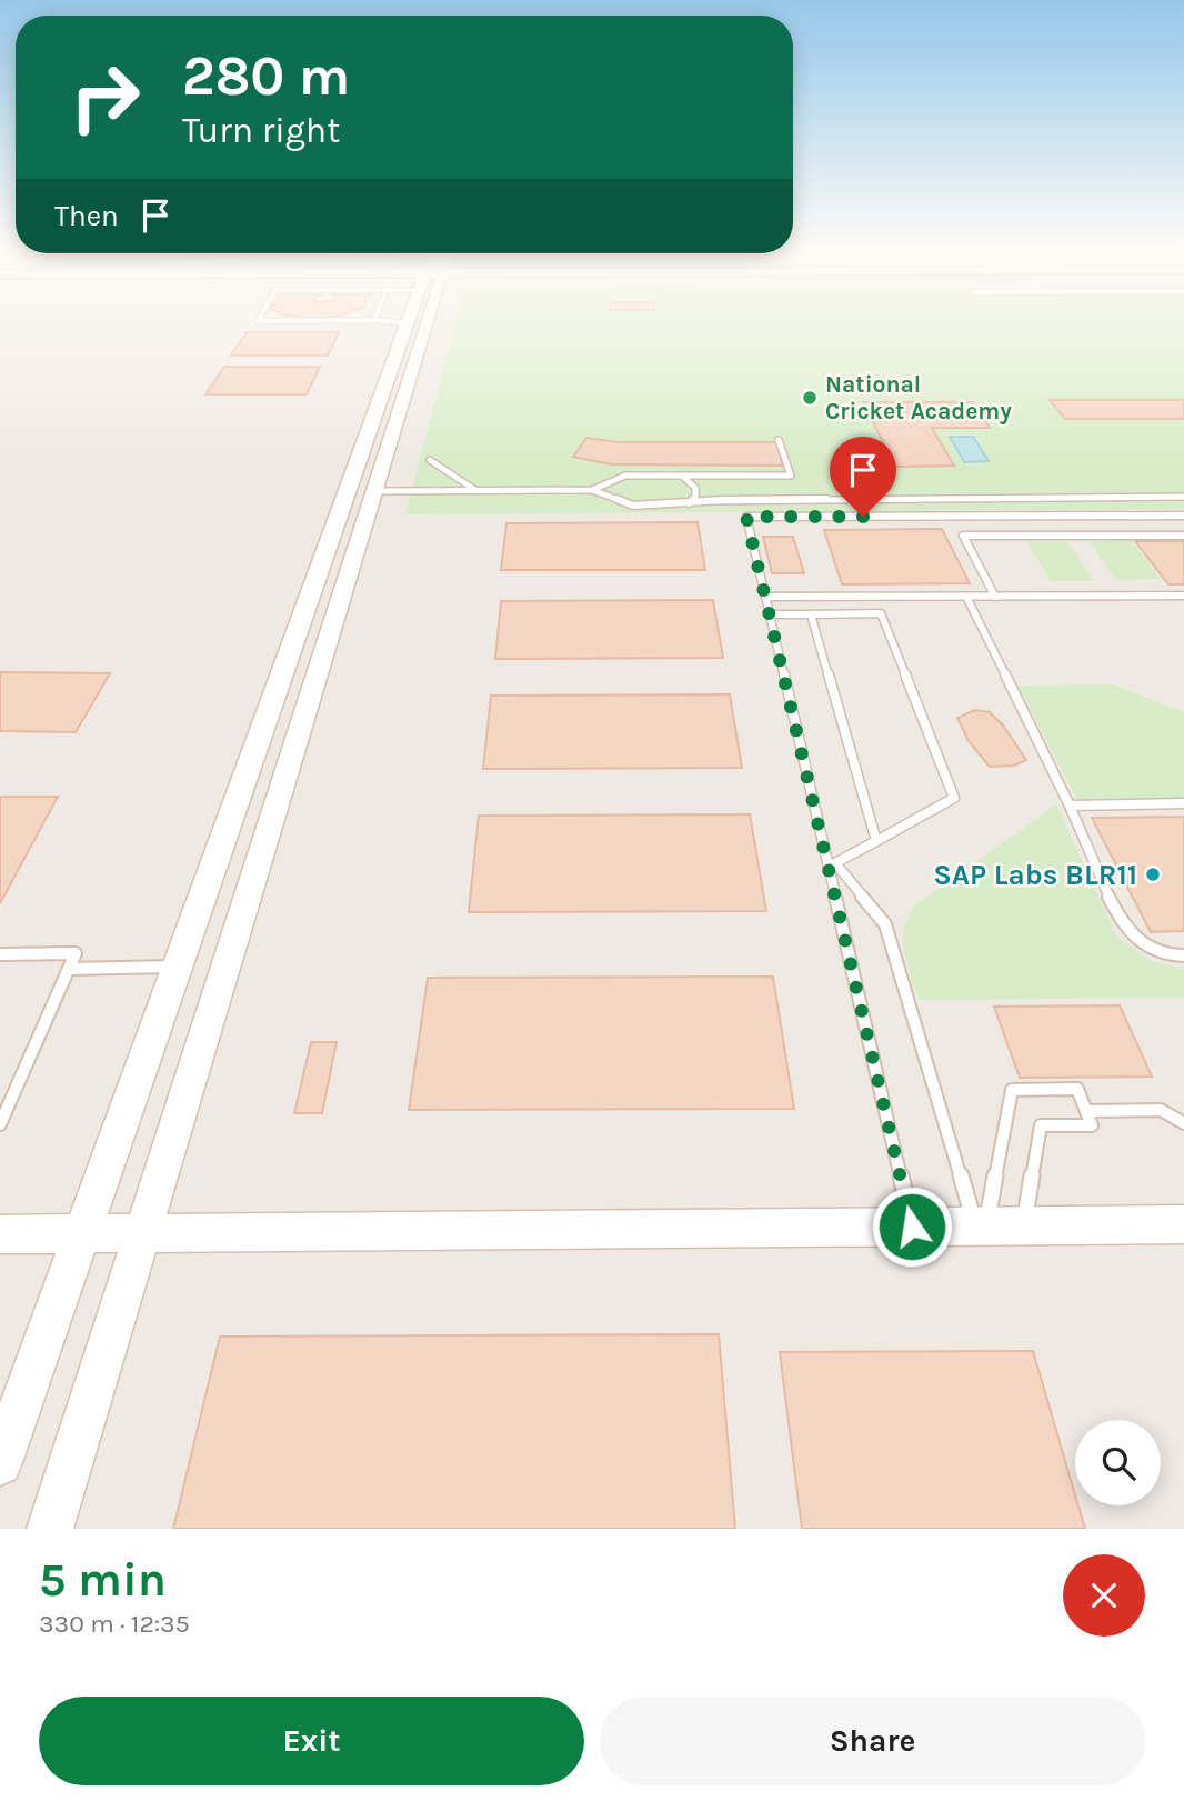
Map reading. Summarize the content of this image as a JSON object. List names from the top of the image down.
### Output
{
  "places": ["National Cricket Academy", "SAP Labs BLR11"],
  "page": {
    "turn": ["280 m", "Turn right"],
    "then": "Then",
    "heading": ["5 min", "330 m · 12:35"],
    "buttons": ["Exit", "Share"]
  }
}
